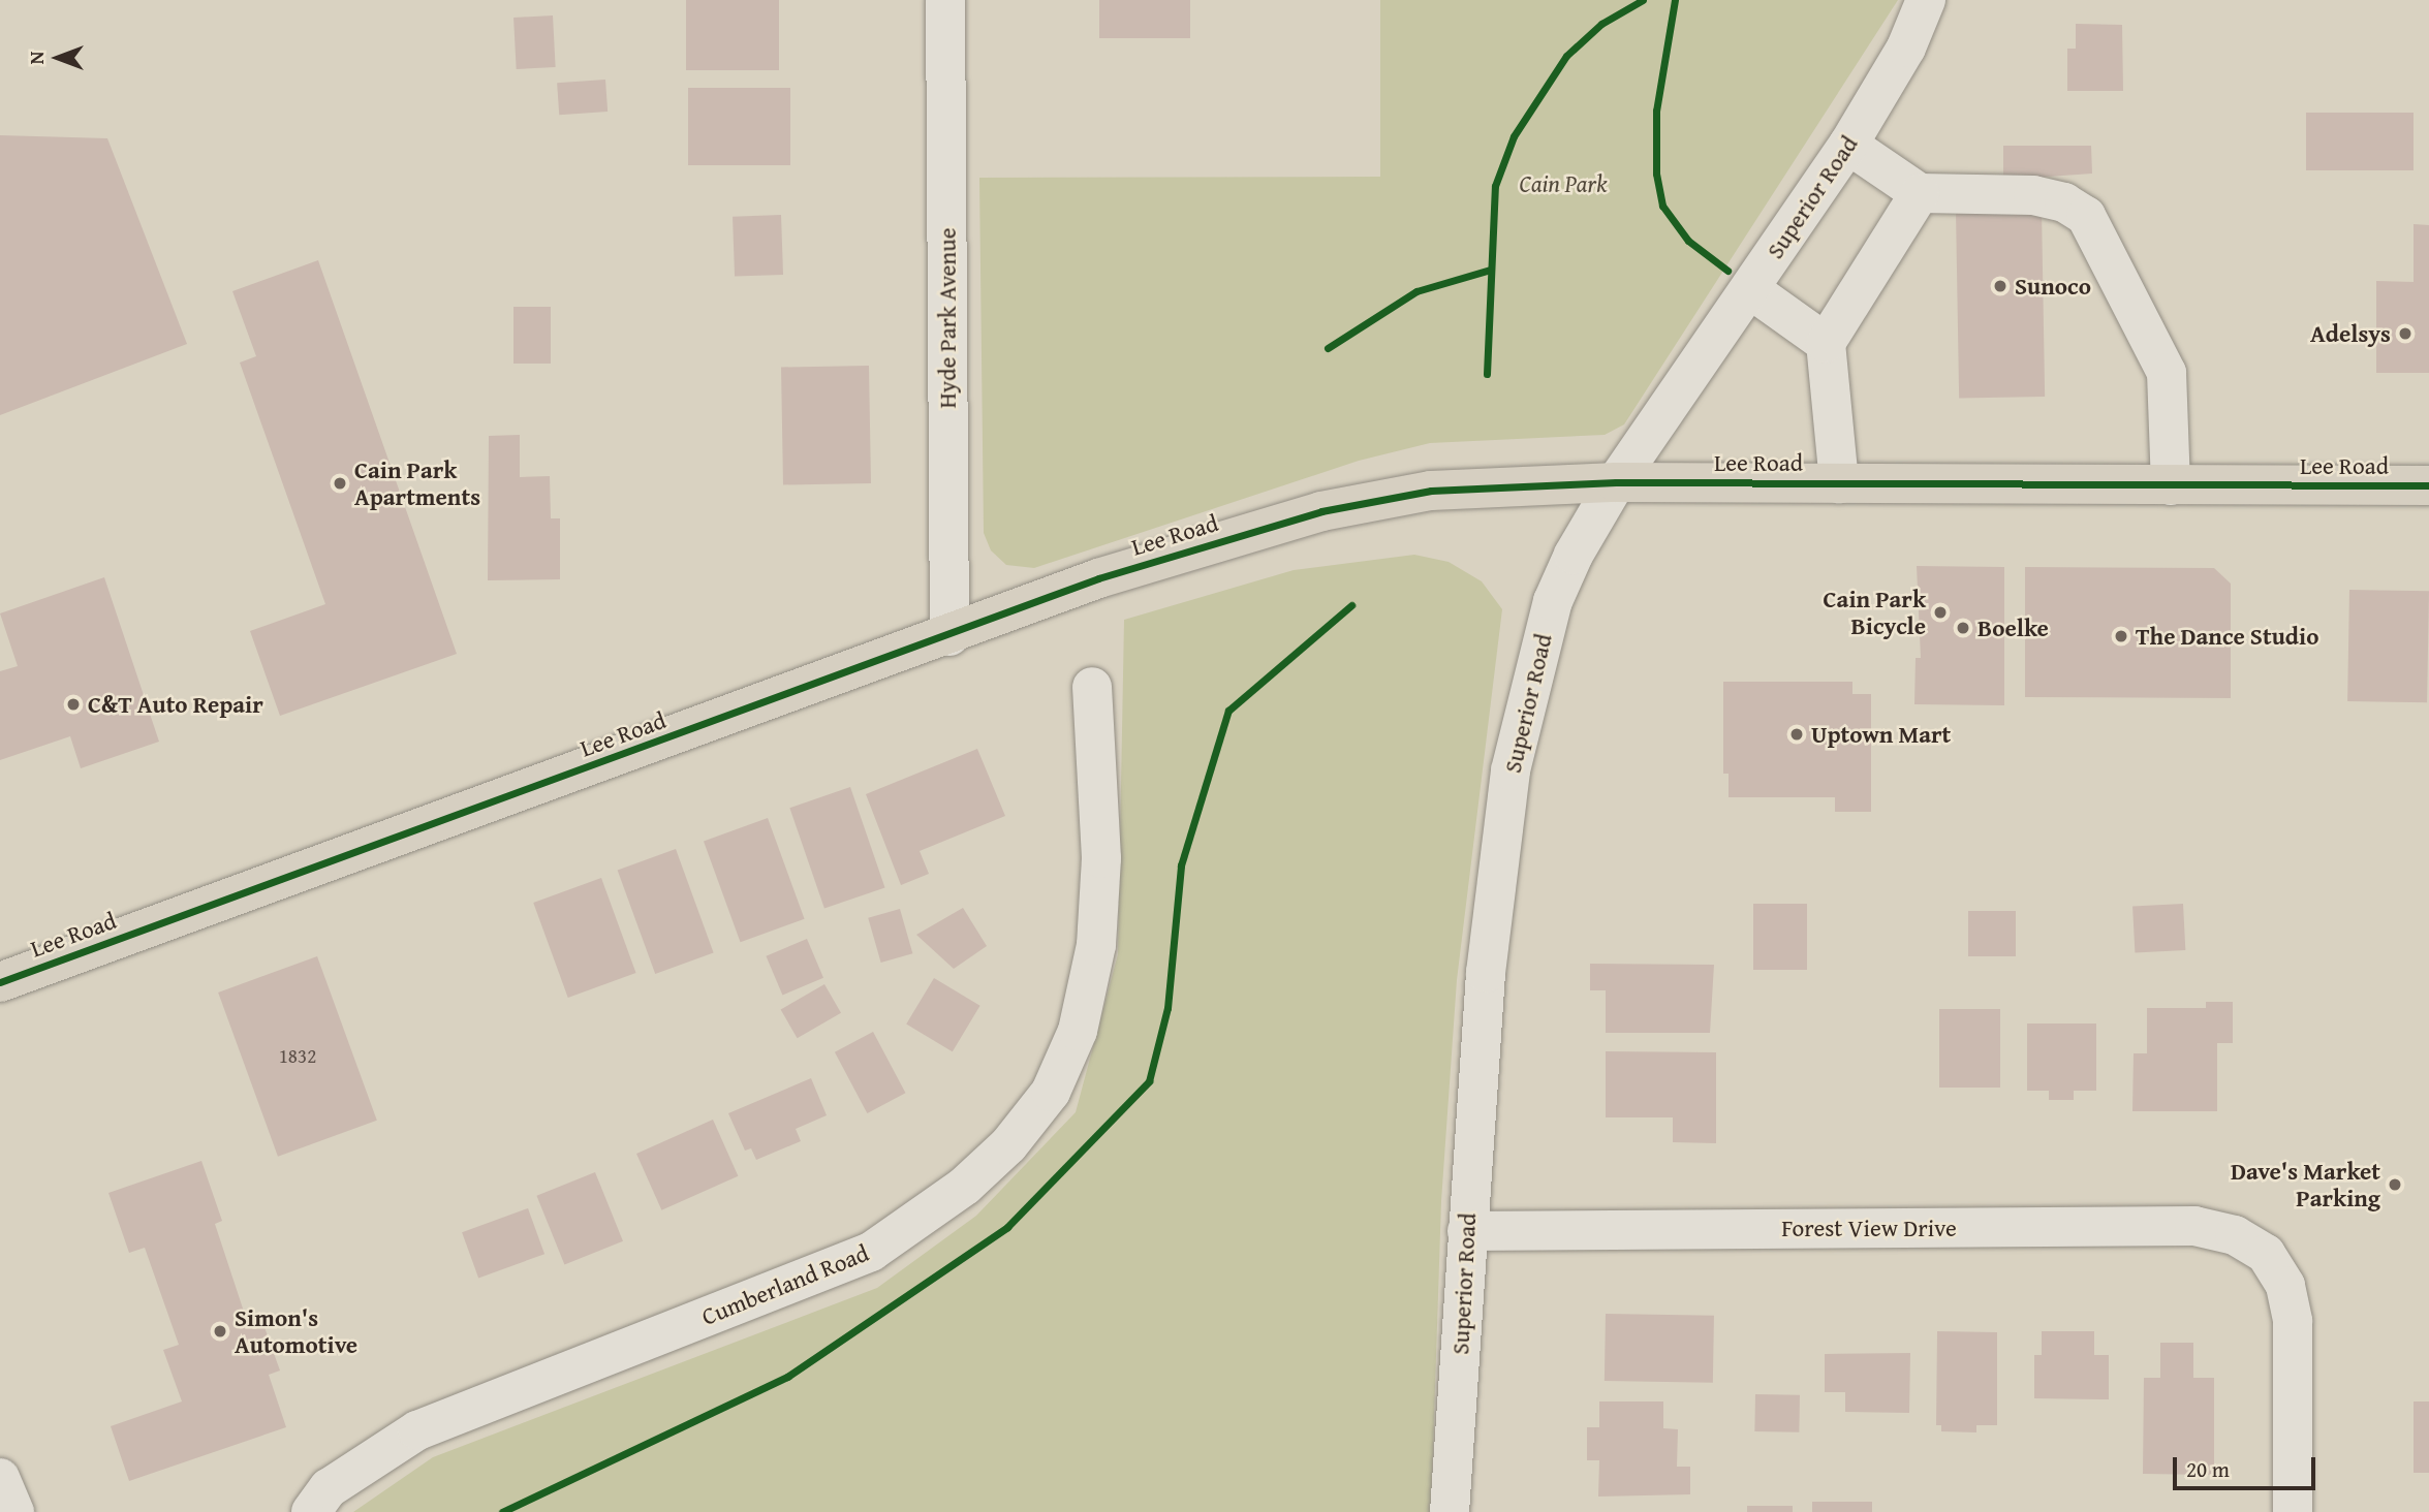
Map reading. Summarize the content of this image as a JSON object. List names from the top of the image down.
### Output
{
  "streets": {
    "main road": ["Lee Road"],
    "street": [
      "Superior Road",
      "Hyde Park Avenue",
      "Forest View Drive",
      "Cumberland Road"
    ]
  },
  "crossings": [
    ["Superior Road", "Lee Road"],
    ["Superior Road", "Forest View Drive"],
    ["Hyde Park Avenue", "Lee Road"]
  ],
  "parks": ["Cain Park"],
  "places": [
    "Sunoco",
    "Adelsys",
    "Cain Park Apartments",
    "Cain Park Bicycle",
    "Boelke",
    "The Dance Studio",
    "C&T Auto Repair",
    "Uptown Mart",
    "Dave's Market Parking",
    "Simon's Automotive"
  ],
  "house_numbers": ["1832"],
  "scale_bar": "20 m",
  "north": "left"
}
